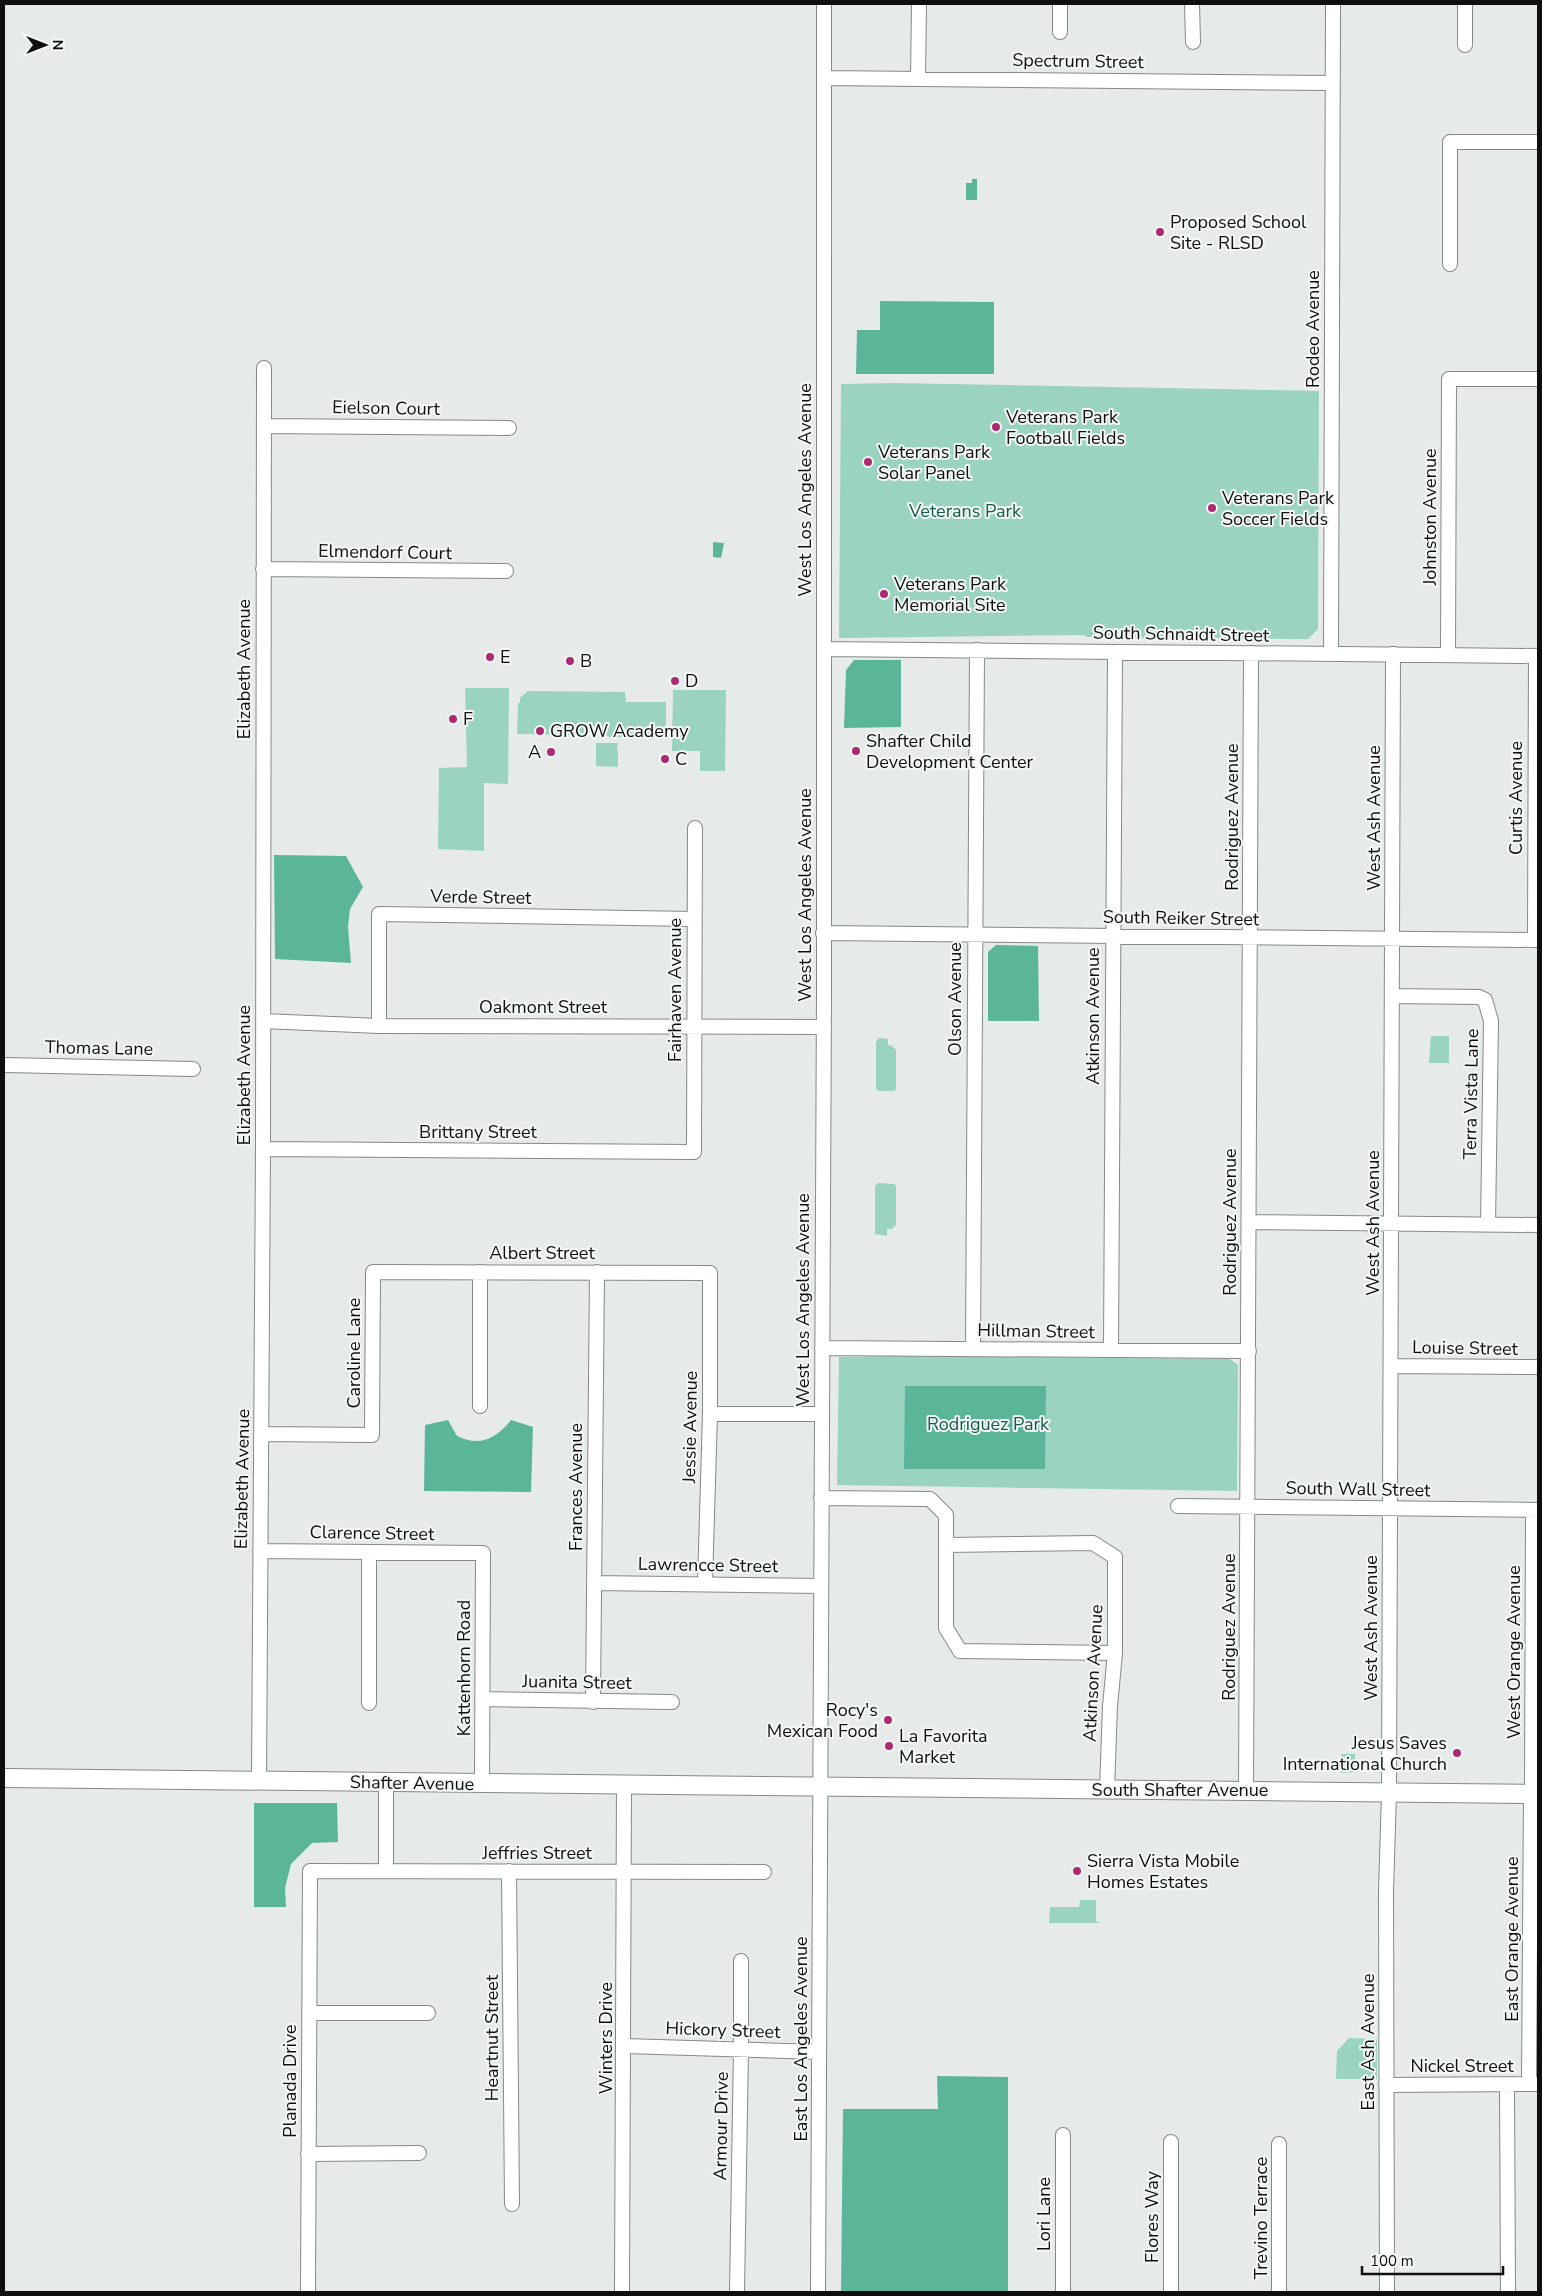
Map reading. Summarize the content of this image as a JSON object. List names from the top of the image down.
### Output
{
  "streets": {
    "main road": ["Shafter Avenue", "South Shafter Avenue"],
    "street": [
      "Spectrum Street",
      "Rodeo Avenue",
      "Eielson Court",
      "West Los Angeles Avenue",
      "Johnston Avenue",
      "Elmendorf Court",
      "South Schnaidt Street",
      "Elizabeth Avenue",
      "Curtis Avenue",
      "Rodriguez Avenue",
      "West Ash Avenue",
      "Verde Street",
      "South Reiker Street",
      "Fairhaven Avenue",
      "Olson Avenue",
      "Oakmont Street",
      "Atkinson Avenue",
      "Thomas Lane",
      "Terra Vista Lane",
      "Brittany Street",
      "Albert Street",
      "Hillman Street",
      "Louise Street",
      "Caroline Lane",
      "Jessie Avenue",
      "Frances Avenue",
      "South Wall Street",
      "Clarence Street",
      "Lawrencce Street",
      "West Orange Avenue",
      "Kattenhorn Road",
      "Juanita Street",
      "Jeffries Street",
      "East Orange Avenue",
      "Hickory Street",
      "Heartnut Street",
      "Winters Drive",
      "East Los Angeles Avenue",
      "East Ash Avenue",
      "Nickel Street",
      "Planada Drive",
      "Armour Drive",
      "Lori Lane",
      "Flores Way",
      "Trevino Terrace"
    ]
  },
  "crossings": [
    ["Spectrum Street", "Rodeo Avenue"],
    ["Spectrum Street", "West Los Angeles Avenue"],
    ["Rodeo Avenue", "South Schnaidt Street"],
    ["Eielson Court", "Elizabeth Avenue"],
    ["West Los Angeles Avenue", "South Schnaidt Street"],
    ["West Los Angeles Avenue", "South Reiker Street"],
    ["West Los Angeles Avenue", "Oakmont Street"],
    ["West Los Angeles Avenue", "Hillman Street"],
    ["West Los Angeles Avenue", "Lawrencce Street"],
    ["West Los Angeles Avenue", "Shafter Avenue"],
    ["West Los Angeles Avenue", "South Shafter Avenue"],
    ["West Los Angeles Avenue", "East Los Angeles Avenue"],
    ["Johnston Avenue", "South Schnaidt Street"],
    ["Elmendorf Court", "Elizabeth Avenue"],
    ["South Schnaidt Street", "Curtis Avenue"],
    ["South Schnaidt Street", "Rodriguez Avenue"],
    ["South Schnaidt Street", "West Ash Avenue"],
    ["South Schnaidt Street", "Olson Avenue"],
    ["South Schnaidt Street", "Atkinson Avenue"],
    ["Elizabeth Avenue", "Oakmont Street"],
    ["Elizabeth Avenue", "Brittany Street"],
    ["Elizabeth Avenue", "Caroline Lane"],
    ["Elizabeth Avenue", "Clarence Street"],
    ["Elizabeth Avenue", "Shafter Avenue"],
    ["Curtis Avenue", "South Reiker Street"],
    ["Rodriguez Avenue", "South Reiker Street"],
    ["Rodriguez Avenue", "Hillman Street"],
    ["Rodriguez Avenue", "South Wall Street"],
    ["Rodriguez Avenue", "South Shafter Avenue"],
    ["West Ash Avenue", "South Reiker Street"],
    ["West Ash Avenue", "Terra Vista Lane"],
    ["West Ash Avenue", "Louise Street"],
    ["West Ash Avenue", "South Wall Street"],
    ["West Ash Avenue", "South Shafter Avenue"],
    ["West Ash Avenue", "East Ash Avenue"],
    ["Verde Street", "Fairhaven Avenue"],
    ["Verde Street", "Oakmont Street"],
    ["South Reiker Street", "Olson Avenue"],
    ["South Reiker Street", "Atkinson Avenue"],
    ["Fairhaven Avenue", "Oakmont Street"],
    ["Fairhaven Avenue", "Brittany Street"],
    ["Olson Avenue", "Hillman Street"],
    ["Atkinson Avenue", "Hillman Street"],
    ["Atkinson Avenue", "South Shafter Avenue"],
    ["Albert Street", "Caroline Lane"],
    ["Albert Street", "Jessie Avenue"],
    ["Albert Street", "Frances Avenue"],
    ["Jessie Avenue", "Lawrencce Street"],
    ["Frances Avenue", "Lawrencce Street"],
    ["Frances Avenue", "Juanita Street"],
    ["South Wall Street", "West Orange Avenue"],
    ["Clarence Street", "Kattenhorn Road"],
    ["West Orange Avenue", "South Shafter Avenue"],
    ["West Orange Avenue", "East Orange Avenue"],
    ["Kattenhorn Road", "Juanita Street"],
    ["Kattenhorn Road", "Shafter Avenue"],
    ["Shafter Avenue", "South Shafter Avenue"],
    ["Shafter Avenue", "Winters Drive"],
    ["Shafter Avenue", "East Los Angeles Avenue"],
    ["South Shafter Avenue", "East Orange Avenue"],
    ["South Shafter Avenue", "East Los Angeles Avenue"],
    ["South Shafter Avenue", "East Ash Avenue"],
    ["Jeffries Street", "Heartnut Street"],
    ["Jeffries Street", "Winters Drive"],
    ["Jeffries Street", "Planada Drive"],
    ["East Orange Avenue", "Nickel Street"],
    ["Hickory Street", "Winters Drive"],
    ["Hickory Street", "East Los Angeles Avenue"],
    ["Hickory Street", "Armour Drive"],
    ["East Ash Avenue", "Nickel Street"]
  ],
  "parks": ["Veterans Park", "Rodriguez Park"],
  "places": [
    "Proposed School Site - RLSD",
    "Veterans Park Football Fields",
    "Veterans Park Solar Panel",
    "Veterans Park Soccer Fields",
    "Veterans Park Memorial Site",
    "E",
    "B",
    "D",
    "F",
    "GROW Academy",
    "Shafter Child Development Center",
    "A",
    "C",
    "Rocy's Mexican Food",
    "La Favorita Market",
    "Jesus Saves International Church",
    "Sierra Vista Mobile Homes Estates"
  ],
  "scale_bar": "100 m",
  "north": "right"
}
